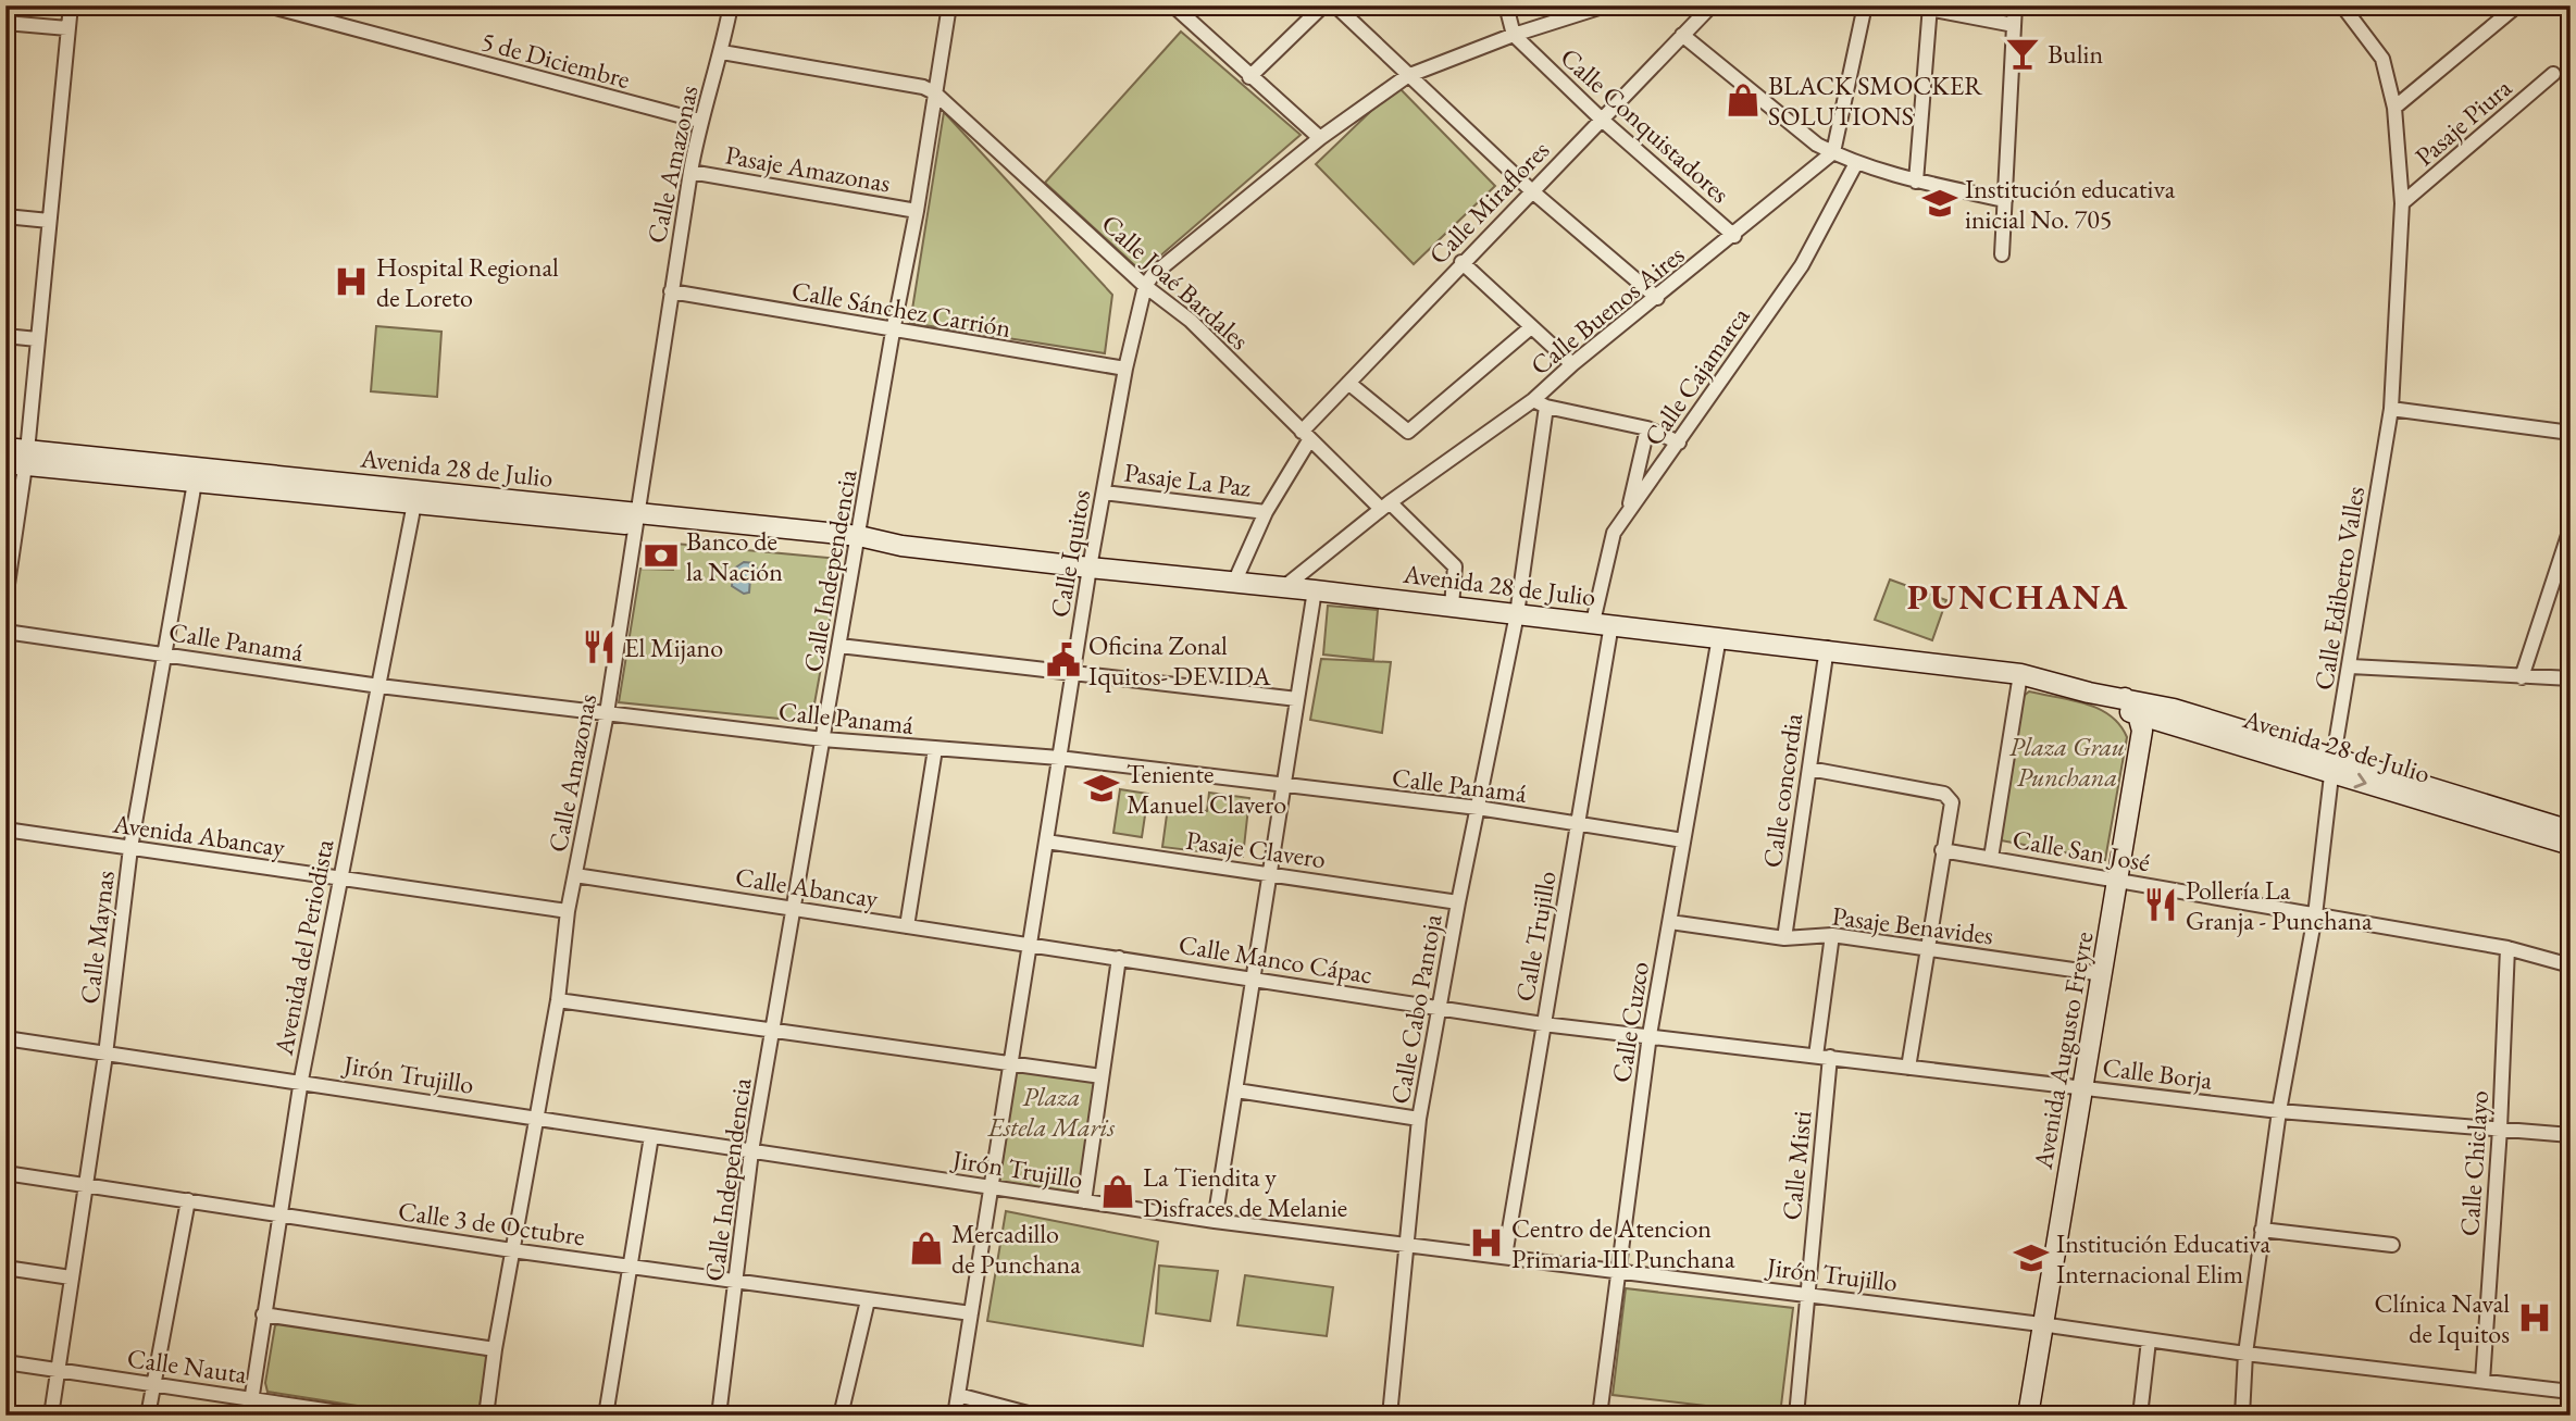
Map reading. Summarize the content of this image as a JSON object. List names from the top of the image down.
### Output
{
  "streets": {
    "main road": ["Avenida 28 de Julio", "Avenida Augusto Freyre"],
    "street": [
      "5 de Diciembre",
      "Pasaje Piura",
      "Calle Conquistadores",
      "Calle Amazonas",
      "Pasaje Amazonas",
      "Calle Miraflores",
      "Calle Joaé Bardales",
      "Calle Sánchez Carrión",
      "Calle Buenos Aires",
      "Calle Cajamarca",
      "Pasaje La Paz",
      "Calle Iquitos",
      "Calle Independencia",
      "Calle Ediberto Valles",
      "Calle Panamá",
      "Calle concordia",
      "Avenida Abancay",
      "Pasaje Clavero",
      "Calle San José",
      "Calle Abancay",
      "Pasaje Benavides",
      "Calle Trujillo",
      "Calle Maynas",
      "Avenida del Periodista",
      "Calle Manco Cápac",
      "Calle Cabo Pantoja",
      "Calle Cuzco",
      "Calle Borja",
      "Jirón Trujillo",
      "Calle Chiclayo",
      "Calle Misti",
      "Calle 3 de Octubre",
      "Calle Nauta"
    ]
  },
  "crossings": [
    ["5 de Diciembre", "Calle Amazonas"],
    ["Pasaje Piura", "Calle Ediberto Valles"],
    ["Calle Conquistadores", "Calle Miraflores"],
    ["Calle Conquistadores", "Calle Buenos Aires"],
    ["Calle Amazonas", "Pasaje Amazonas"],
    ["Calle Amazonas", "Calle Sánchez Carrión"],
    ["Calle Amazonas", "Avenida 28 de Julio"],
    ["Calle Amazonas", "Calle Panamá"],
    ["Calle Amazonas", "Avenida Abancay"],
    ["Calle Amazonas", "Calle Abancay"],
    ["Calle Amazonas", "Jirón Trujillo"],
    ["Calle Amazonas", "Calle 3 de Octubre"],
    ["Pasaje Amazonas", "Calle Independencia"],
    ["Calle Miraflores", "Calle Joaé Bardales"],
    ["Calle Miraflores", "Avenida 28 de Julio"],
    ["Calle Miraflores", "Pasaje La Paz"],
    ["Calle Joaé Bardales", "Calle Buenos Aires"],
    ["Calle Joaé Bardales", "Avenida 28 de Julio"],
    ["Calle Joaé Bardales", "Calle Iquitos"],
    ["Calle Joaé Bardales", "Calle Independencia"],
    ["Calle Sánchez Carrión", "Calle Iquitos"],
    ["Calle Sánchez Carrión", "Calle Independencia"],
    ["Calle Buenos Aires", "Avenida 28 de Julio"],
    ["Calle Buenos Aires", "Calle Cabo Pantoja"],
    ["Calle Cajamarca", "Avenida 28 de Julio"],
    ["Calle Cajamarca", "Calle Trujillo"],
    ["Avenida 28 de Julio", "Calle Iquitos"],
    ["Avenida 28 de Julio", "Calle Independencia"],
    ["Avenida 28 de Julio", "Calle Ediberto Valles"],
    ["Avenida 28 de Julio", "Calle concordia"],
    ["Avenida 28 de Julio", "Calle Trujillo"],
    ["Avenida 28 de Julio", "Calle Maynas"],
    ["Avenida 28 de Julio", "Avenida del Periodista"],
    ["Avenida 28 de Julio", "Calle Cabo Pantoja"],
    ["Avenida 28 de Julio", "Calle Cuzco"],
    ["Avenida 28 de Julio", "Avenida Augusto Freyre"],
    ["Pasaje La Paz", "Calle Iquitos"],
    ["Calle Iquitos", "Calle Panamá"],
    ["Calle Iquitos", "Pasaje Clavero"],
    ["Calle Iquitos", "Calle Abancay"],
    ["Calle Iquitos", "Calle Manco Cápac"],
    ["Calle Iquitos", "Jirón Trujillo"],
    ["Calle Iquitos", "Calle 3 de Octubre"],
    ["Calle Independencia", "Calle Panamá"],
    ["Calle Independencia", "Calle Abancay"],
    ["Calle Independencia", "Jirón Trujillo"],
    ["Calle Independencia", "Calle 3 de Octubre"],
    ["Calle Ediberto Valles", "Calle San José"],
    ["Calle Ediberto Valles", "Calle Borja"],
    ["Calle Ediberto Valles", "Jirón Trujillo"],
    ["Calle Panamá", "Calle Trujillo"],
    ["Calle Panamá", "Calle Maynas"],
    ["Calle Panamá", "Avenida del Periodista"],
    ["Calle Panamá", "Calle Cabo Pantoja"],
    ["Calle Panamá", "Calle Cuzco"],
    ["Calle concordia", "Pasaje Benavides"],
    ["Avenida Abancay", "Calle Maynas"],
    ["Avenida Abancay", "Avenida del Periodista"],
    ["Pasaje Clavero", "Calle Cabo Pantoja"],
    ["Calle San José", "Avenida Augusto Freyre"],
    ["Calle San José", "Calle Chiclayo"],
    ["Calle Abancay", "Calle Manco Cápac"],
    ["Pasaje Benavides", "Calle Cuzco"],
    ["Pasaje Benavides", "Avenida Augusto Freyre"],
    ["Pasaje Benavides", "Calle Misti"],
    ["Calle Trujillo", "Calle Manco Cápac"],
    ["Calle Trujillo", "Jirón Trujillo"],
    ["Calle Maynas", "Jirón Trujillo"],
    ["Calle Maynas", "Calle 3 de Octubre"],
    ["Calle Maynas", "Calle Nauta"],
    ["Avenida del Periodista", "Jirón Trujillo"],
    ["Avenida del Periodista", "Calle 3 de Octubre"],
    ["Avenida del Periodista", "Calle Nauta"],
    ["Calle Manco Cápac", "Calle Cabo Pantoja"],
    ["Calle Manco Cápac", "Calle Cuzco"],
    ["Calle Manco Cápac", "Calle Borja"],
    ["Calle Cabo Pantoja", "Jirón Trujillo"],
    ["Calle Cuzco", "Calle Borja"],
    ["Calle Cuzco", "Jirón Trujillo"],
    ["Avenida Augusto Freyre", "Calle Borja"],
    ["Avenida Augusto Freyre", "Jirón Trujillo"],
    ["Calle Borja", "Calle Chiclayo"],
    ["Calle Borja", "Calle Misti"],
    ["Jirón Trujillo", "Calle Chiclayo"],
    ["Jirón Trujillo", "Calle Misti"]
  ],
  "districts": ["PUNCHANA"],
  "parks": ["Plaza Grau Punchana", "Plaza Estela Maris"],
  "places": {
    "bar": ["Bulin"],
    "shop": ["BLACK SMOCKER SOLUTIONS", "La Tiendita y Disfraces de Melanie", "Mercadillo de Punchana"],
    "school or university": ["Institución educativa inicial No. 705", "Teniente Manuel Clavero", "Institución Educativa Internacional Elim"],
    "hospital": ["Hospital Regional de Loreto", "Centro de Atencion Primaria III Punchana", "Clínica Naval de Iquitos"],
    "bank": ["Banco de la Nación"],
    "restaurant": ["El Mijano", "Pollería La Granja - Punchana"],
    "public building": ["Oficina Zonal Iquitos- DEVIDA"]
  }
}
